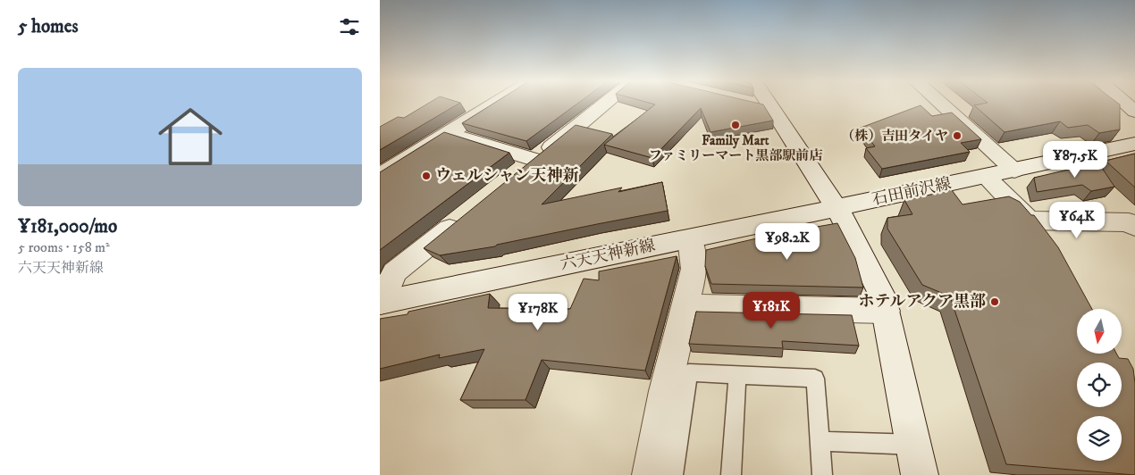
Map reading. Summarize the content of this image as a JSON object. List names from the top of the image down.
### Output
{
  "streets": {
    "street": ["石田前沢線", "六天天神新線"]
  },
  "crossings": [
    ["石田前沢線", "六天天神新線"]
  ],
  "places": [
    "Family Mart ファミリーマート黒部駅前店",
    "（株）吉田タイヤ",
    "ウェルシャン天神新",
    "ホテルアクア黒部"
  ],
  "north": "bottom",
  "page": {
    "heading": "5 homes",
    "list": [
      {
        "name": "¥181,000/mo",
        "note": "5 rooms · 158 m² · 六天天神新線"
      }
    ],
    "price": [
      "¥87.5K",
      "¥64K",
      "¥98.2K",
      "¥181K",
      "¥178K"
    ]
  }
}
